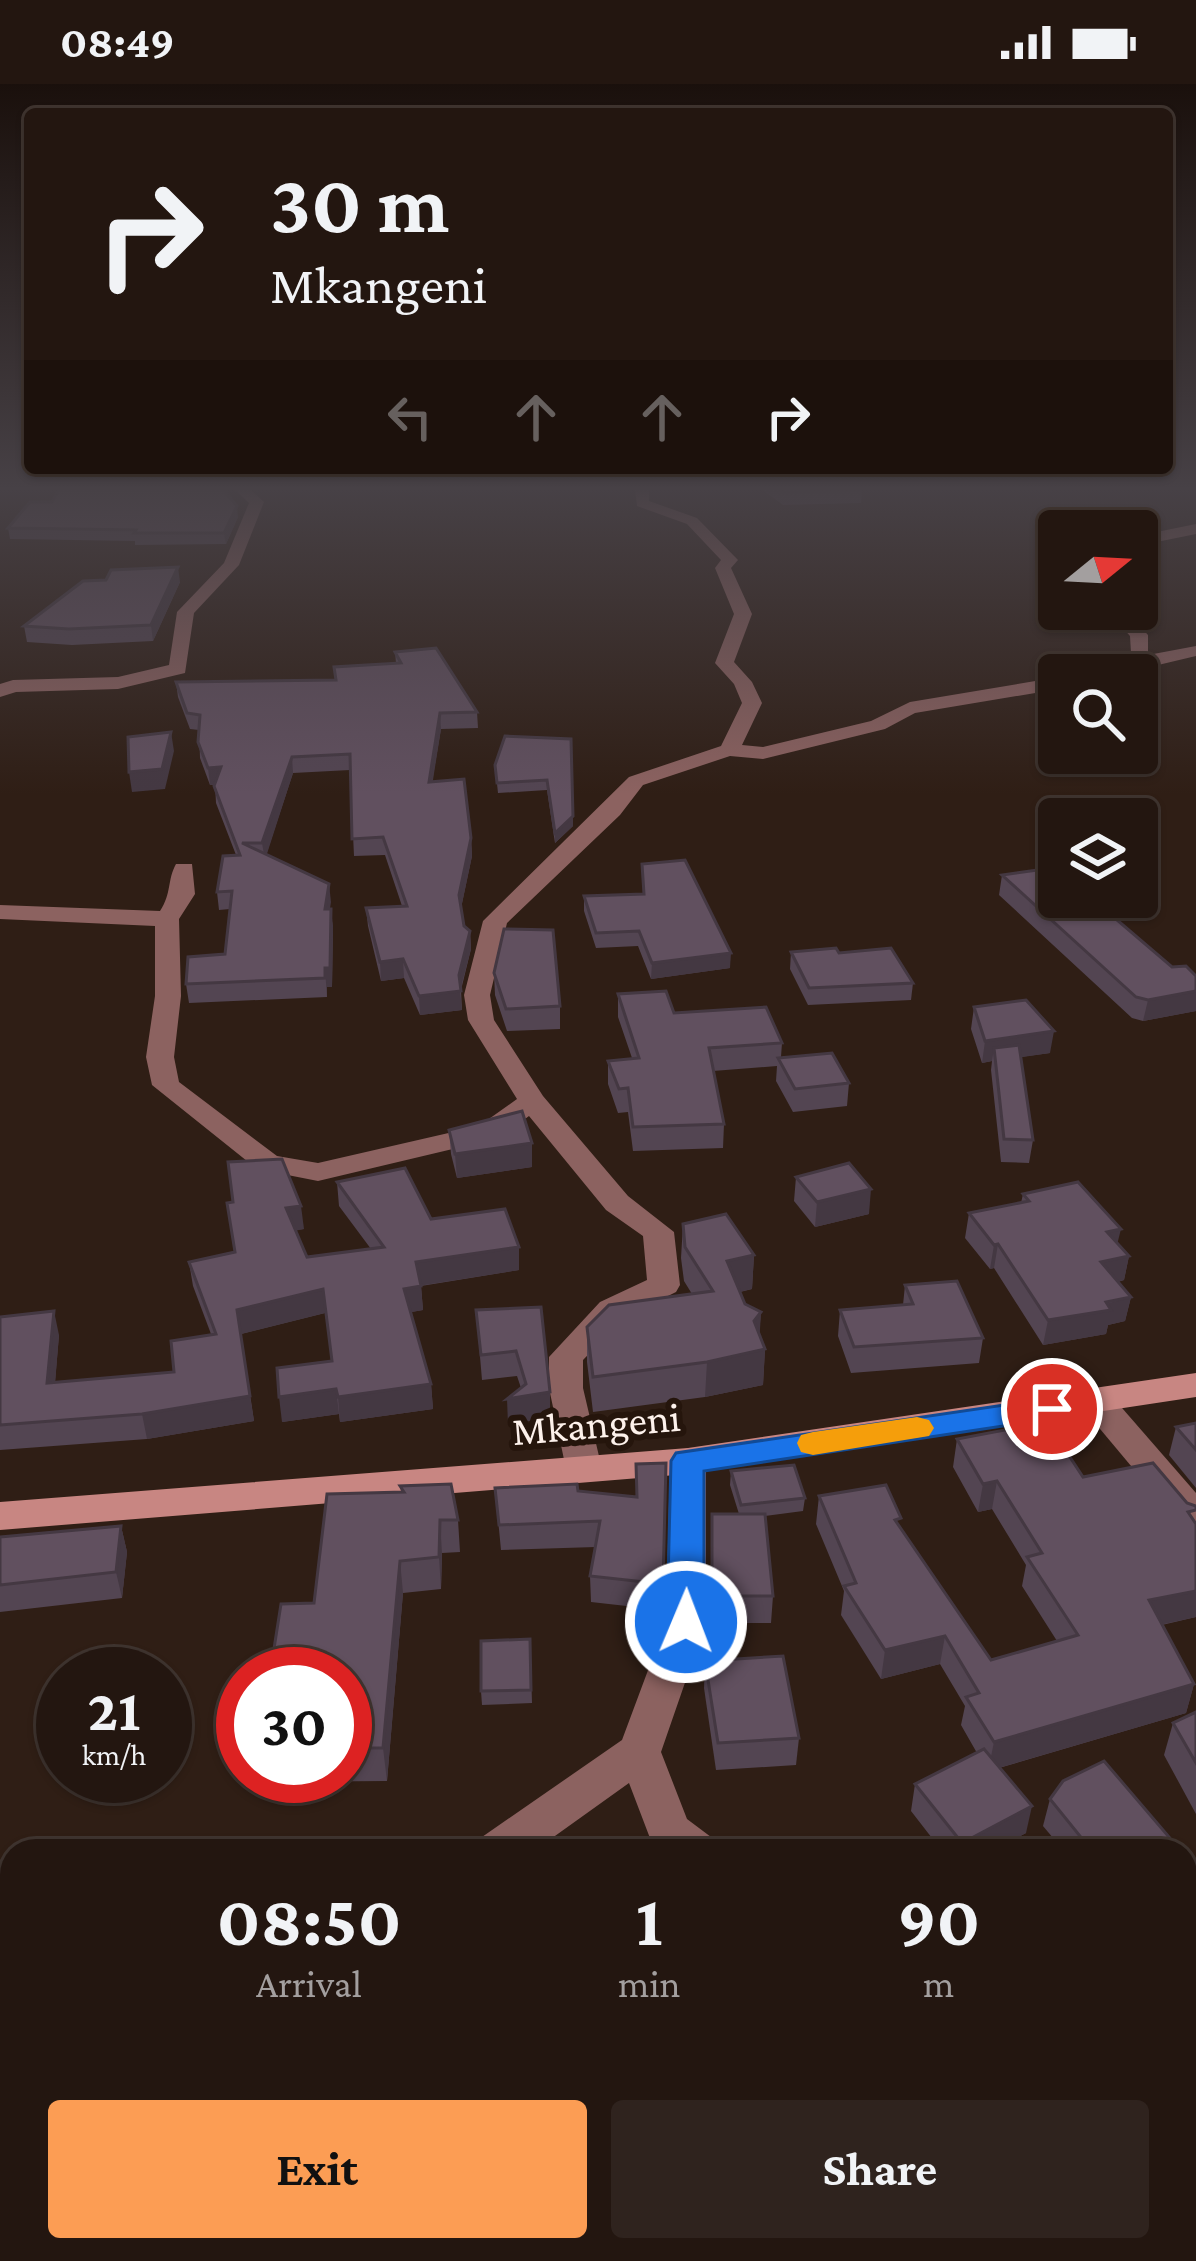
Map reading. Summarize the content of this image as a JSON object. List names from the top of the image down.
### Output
{
  "streets": {
    "street": ["Mkangeni"]
  },
  "north": "right",
  "page": {
    "status": "08:49",
    "turn": ["30 m", "Mkangeni"],
    "speed": "21 km/h",
    "limit": "30",
    "eta": [
      "08:50",
      "Arrival",
      "1",
      "min",
      "90",
      "m"
    ],
    "buttons": ["Exit", "Share"]
  }
}
